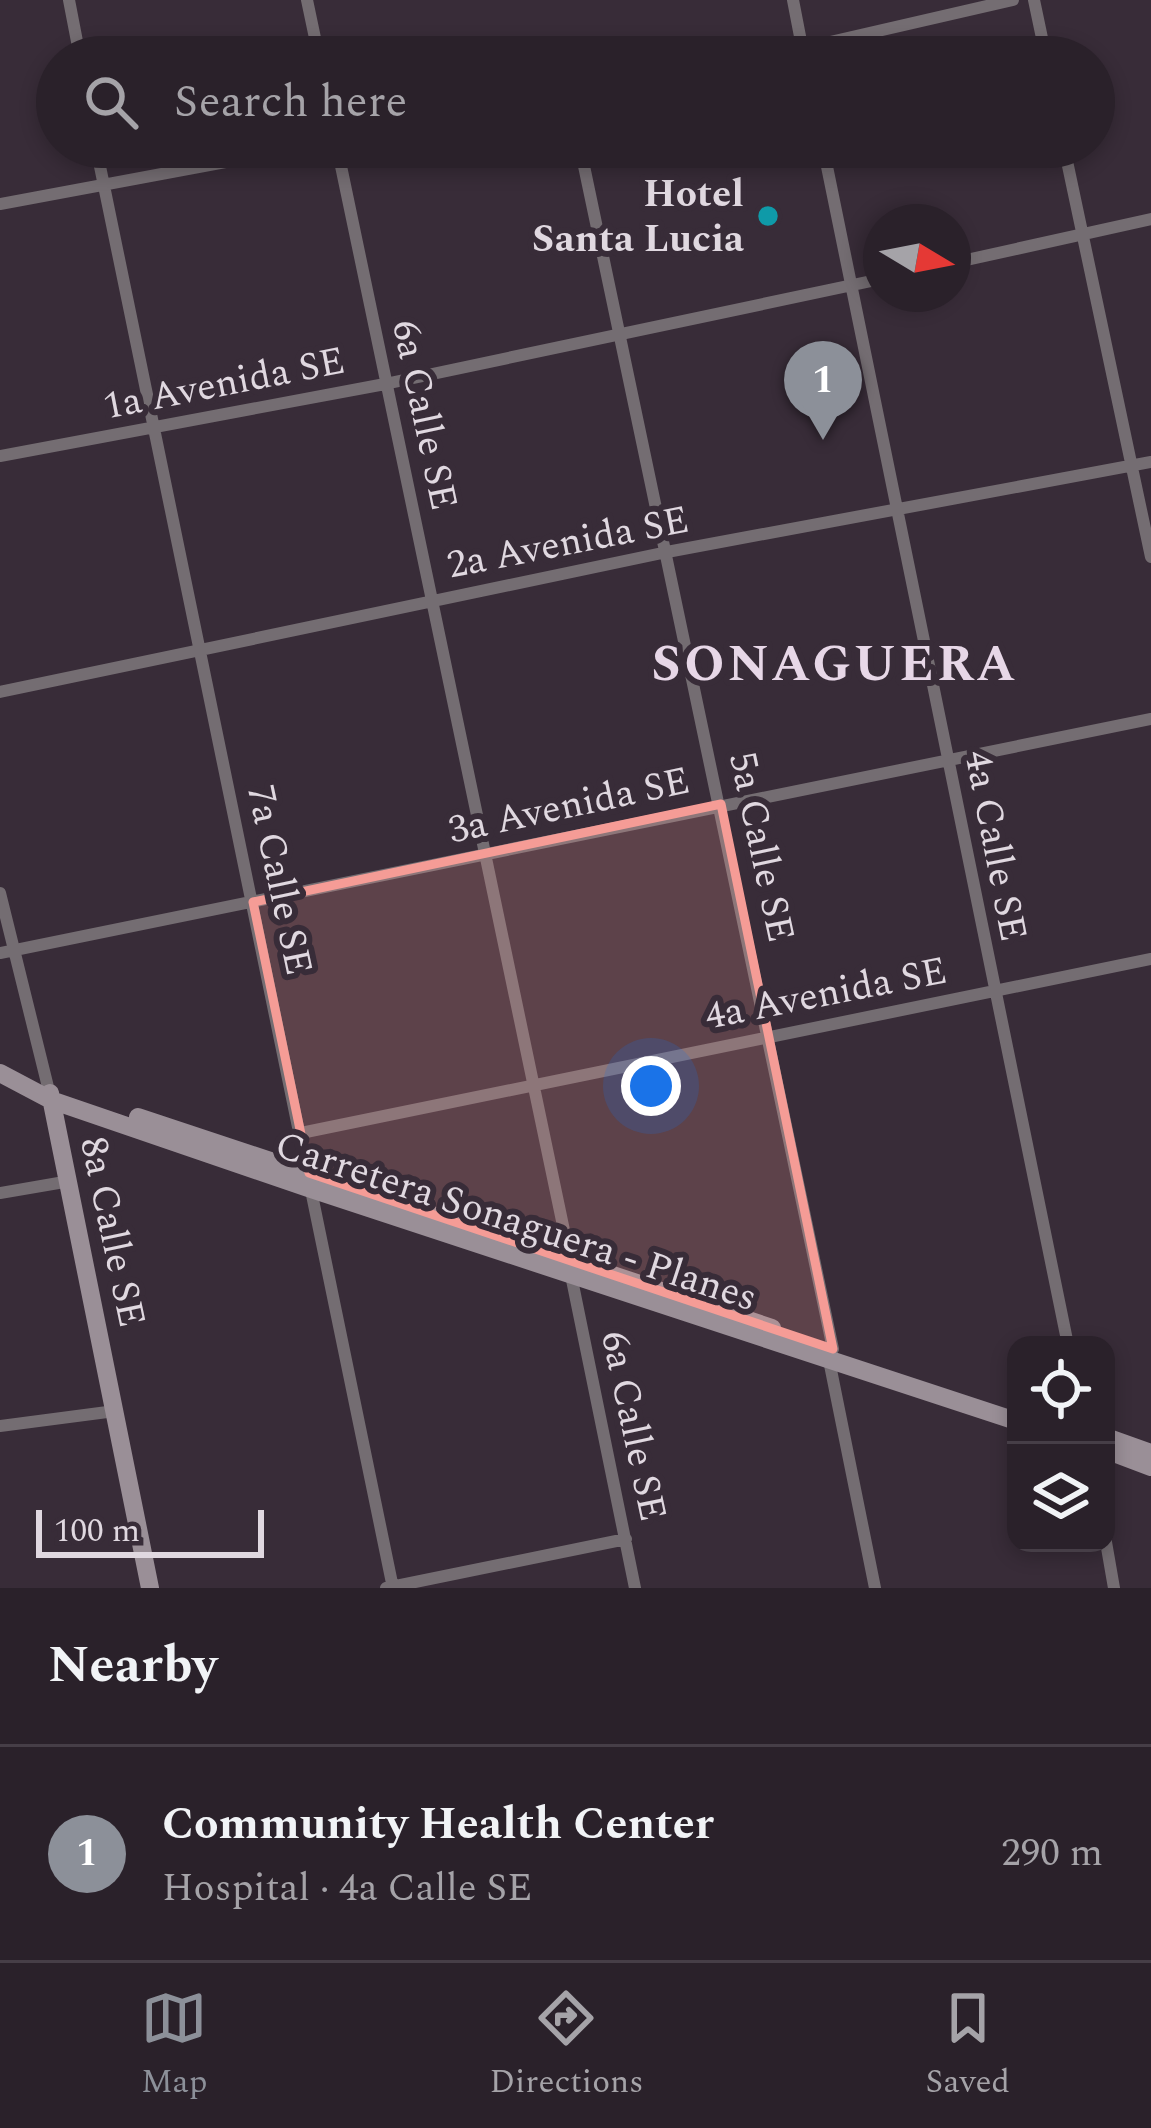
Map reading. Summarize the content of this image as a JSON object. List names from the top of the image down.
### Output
{
  "streets": {
    "main road": ["Carretera Sonaguera - Planes", "8a Calle SE"],
    "street": [
      "1a Avenida SE",
      "6a Calle SE",
      "2a Avenida SE",
      "3a Avenida SE",
      "4a Calle SE",
      "5a Calle SE",
      "7a Calle SE",
      "4a Avenida SE"
    ]
  },
  "crossings": [
    ["1a Avenida SE", "6a Calle SE"],
    ["1a Avenida SE", "4a Calle SE"],
    ["1a Avenida SE", "5a Calle SE"],
    ["1a Avenida SE", "7a Calle SE"],
    ["6a Calle SE", "2a Avenida SE"],
    ["6a Calle SE", "3a Avenida SE"],
    ["6a Calle SE", "4a Avenida SE"],
    ["6a Calle SE", "Carretera Sonaguera - Planes"],
    ["2a Avenida SE", "4a Calle SE"],
    ["2a Avenida SE", "5a Calle SE"],
    ["2a Avenida SE", "7a Calle SE"],
    ["3a Avenida SE", "4a Calle SE"],
    ["3a Avenida SE", "5a Calle SE"],
    ["3a Avenida SE", "7a Calle SE"],
    ["3a Avenida SE", "8a Calle SE"],
    ["4a Calle SE", "4a Avenida SE"],
    ["5a Calle SE", "4a Avenida SE"],
    ["5a Calle SE", "Carretera Sonaguera - Planes"],
    ["7a Calle SE", "4a Avenida SE"],
    ["7a Calle SE", "Carretera Sonaguera - Planes"],
    ["Carretera Sonaguera - Planes", "8a Calle SE"]
  ],
  "districts": ["SONAGUERA"],
  "places": ["Hotel Santa Lucia"],
  "scale_bar": "100 m",
  "north": "right",
  "page": {
    "search": "Search here",
    "pins": "1",
    "scale": "100 m",
    "heading": "Nearby",
    "list": [
      {
        "mark": "1",
        "name": "Community Health Center",
        "note": "Hospital · 4a Calle SE",
        "value": "290 m"
      }
    ],
    "nav": ["Map", "Directions", "Saved"]
  }
}
